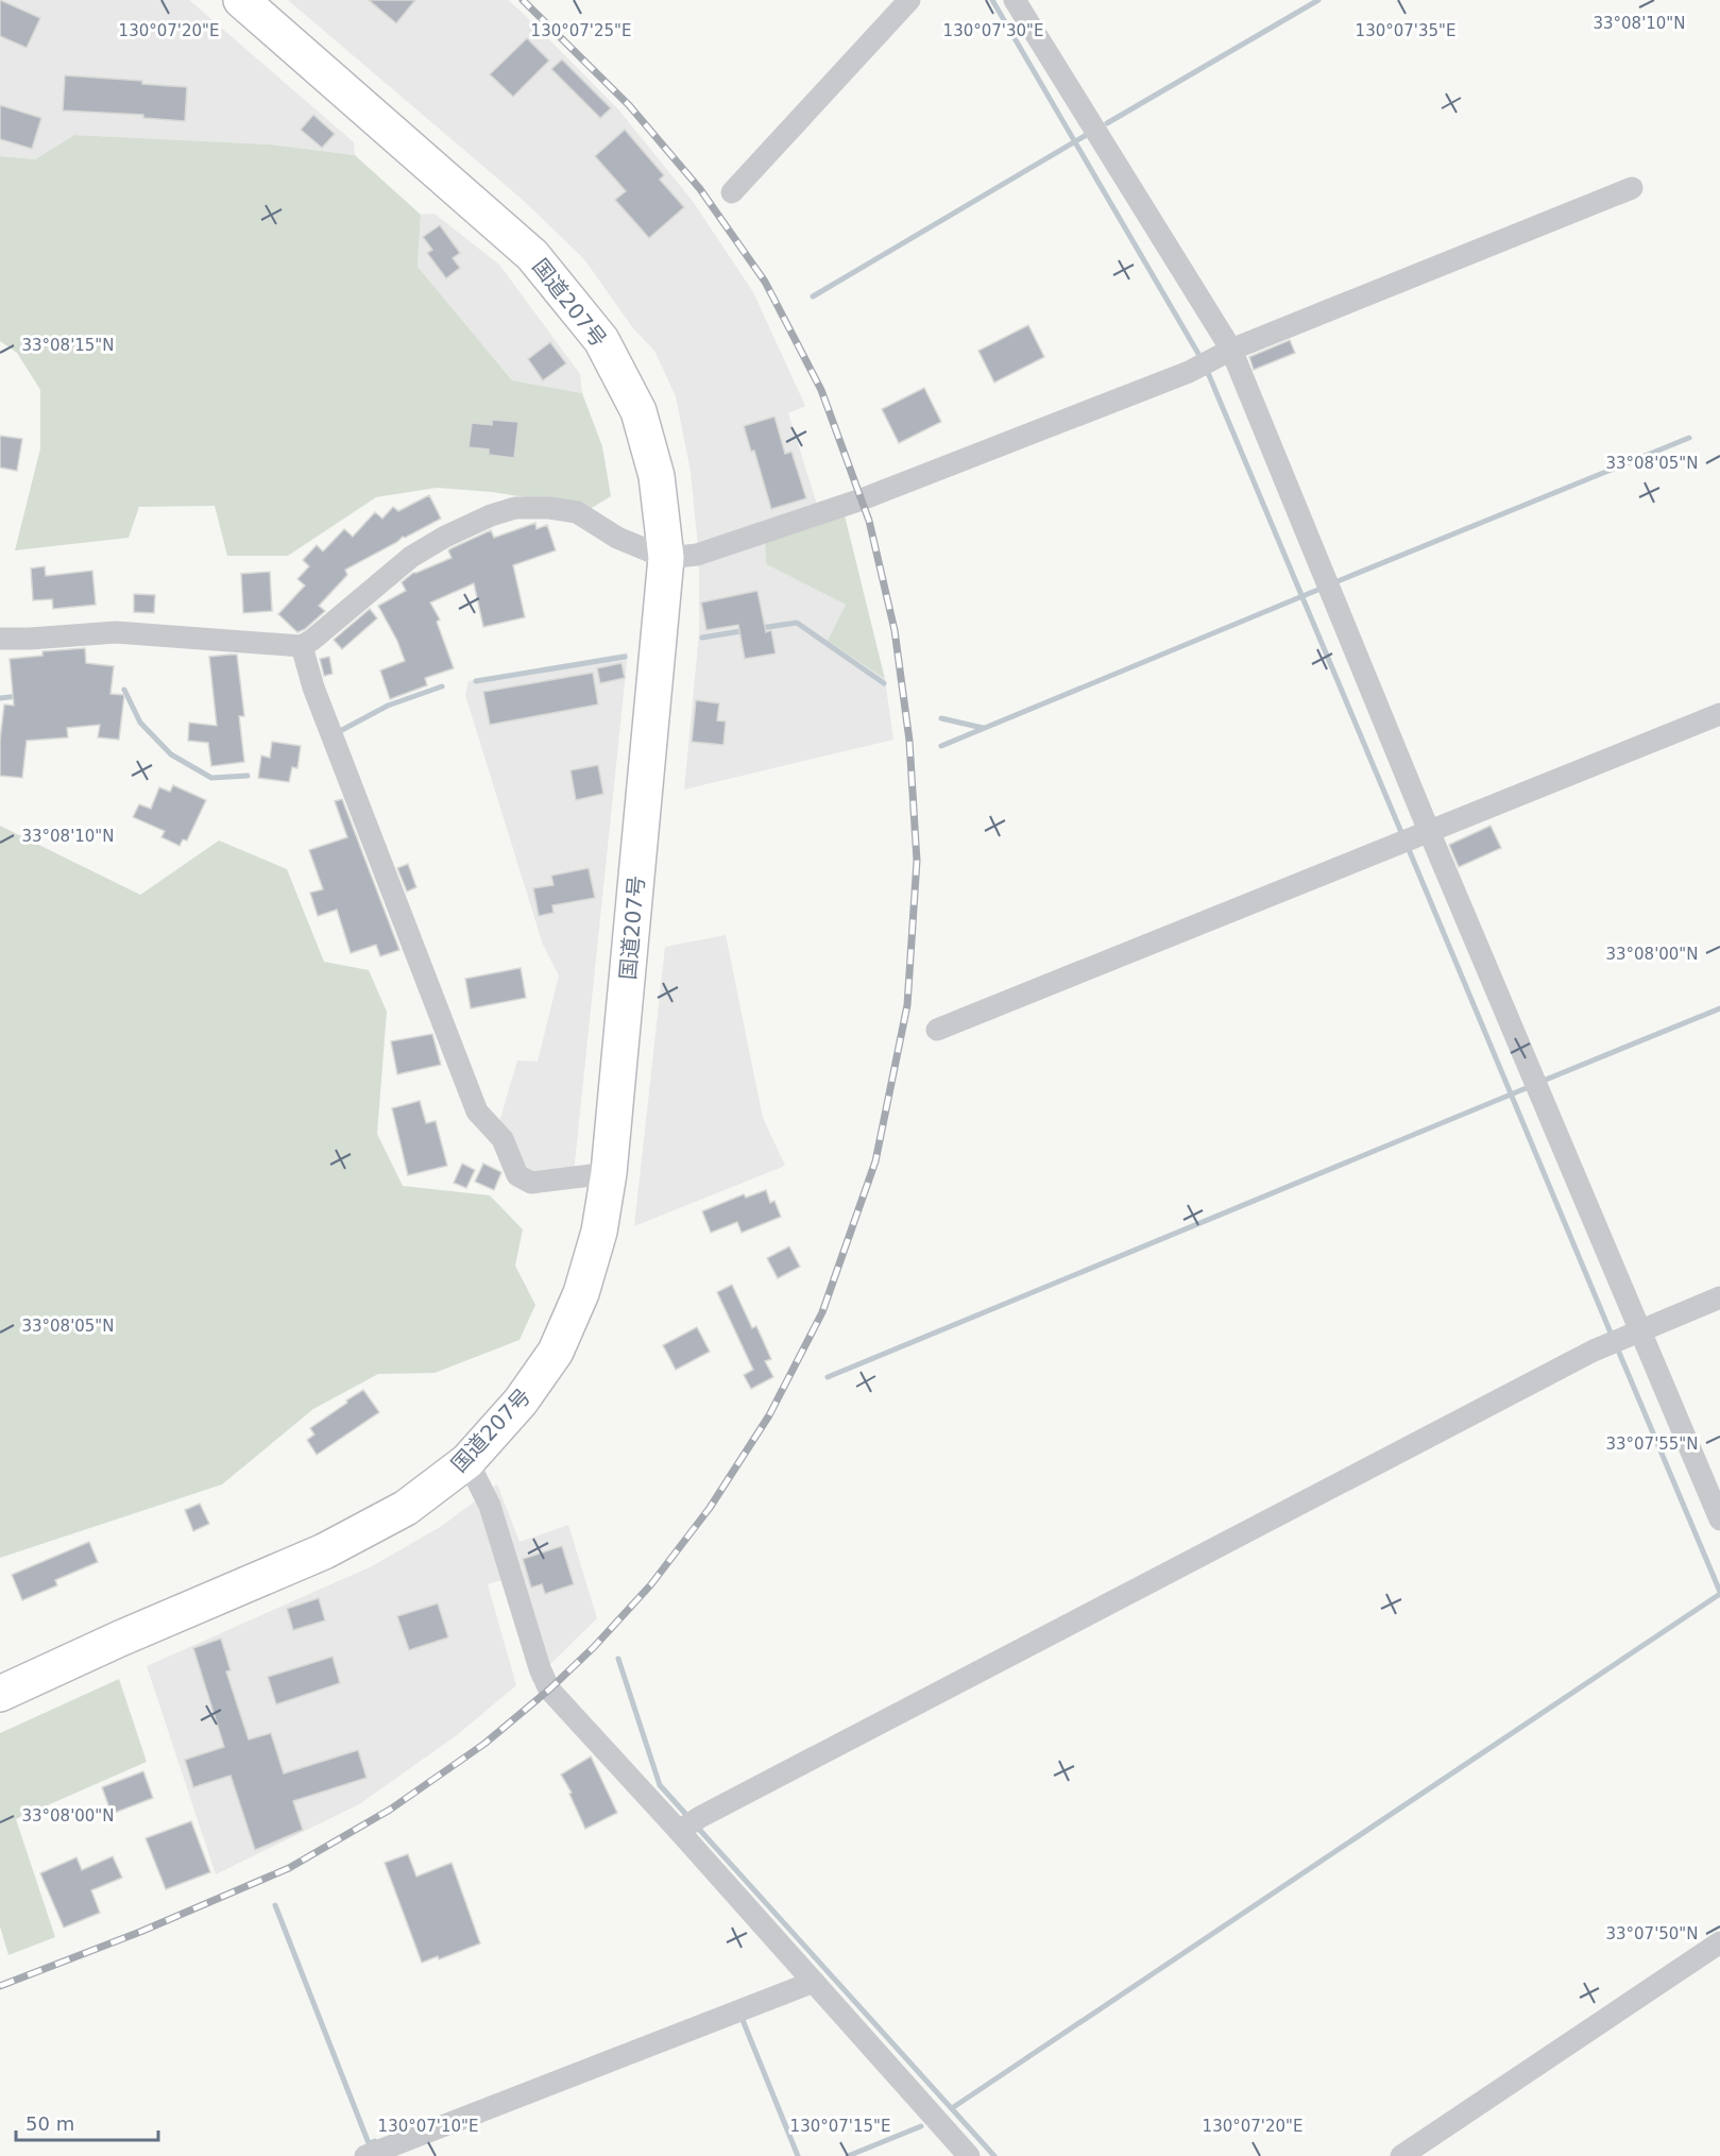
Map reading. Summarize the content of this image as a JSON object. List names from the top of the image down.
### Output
{
  "streets": {
    "highway": ["国道207号"]
  },
  "scale_bar": "50 m",
  "coordinates": [
    "33°08'10\"N",
    "130°07'20\"E",
    "130°07'25\"E",
    "130°07'30\"E",
    "130°07'35\"E",
    "33°08'15\"N",
    "33°08'05\"N",
    "33°08'00\"N",
    "33°07'55\"N",
    "33°07'50\"N",
    "130°07'10\"E",
    "130°07'15\"E"
  ]
}
